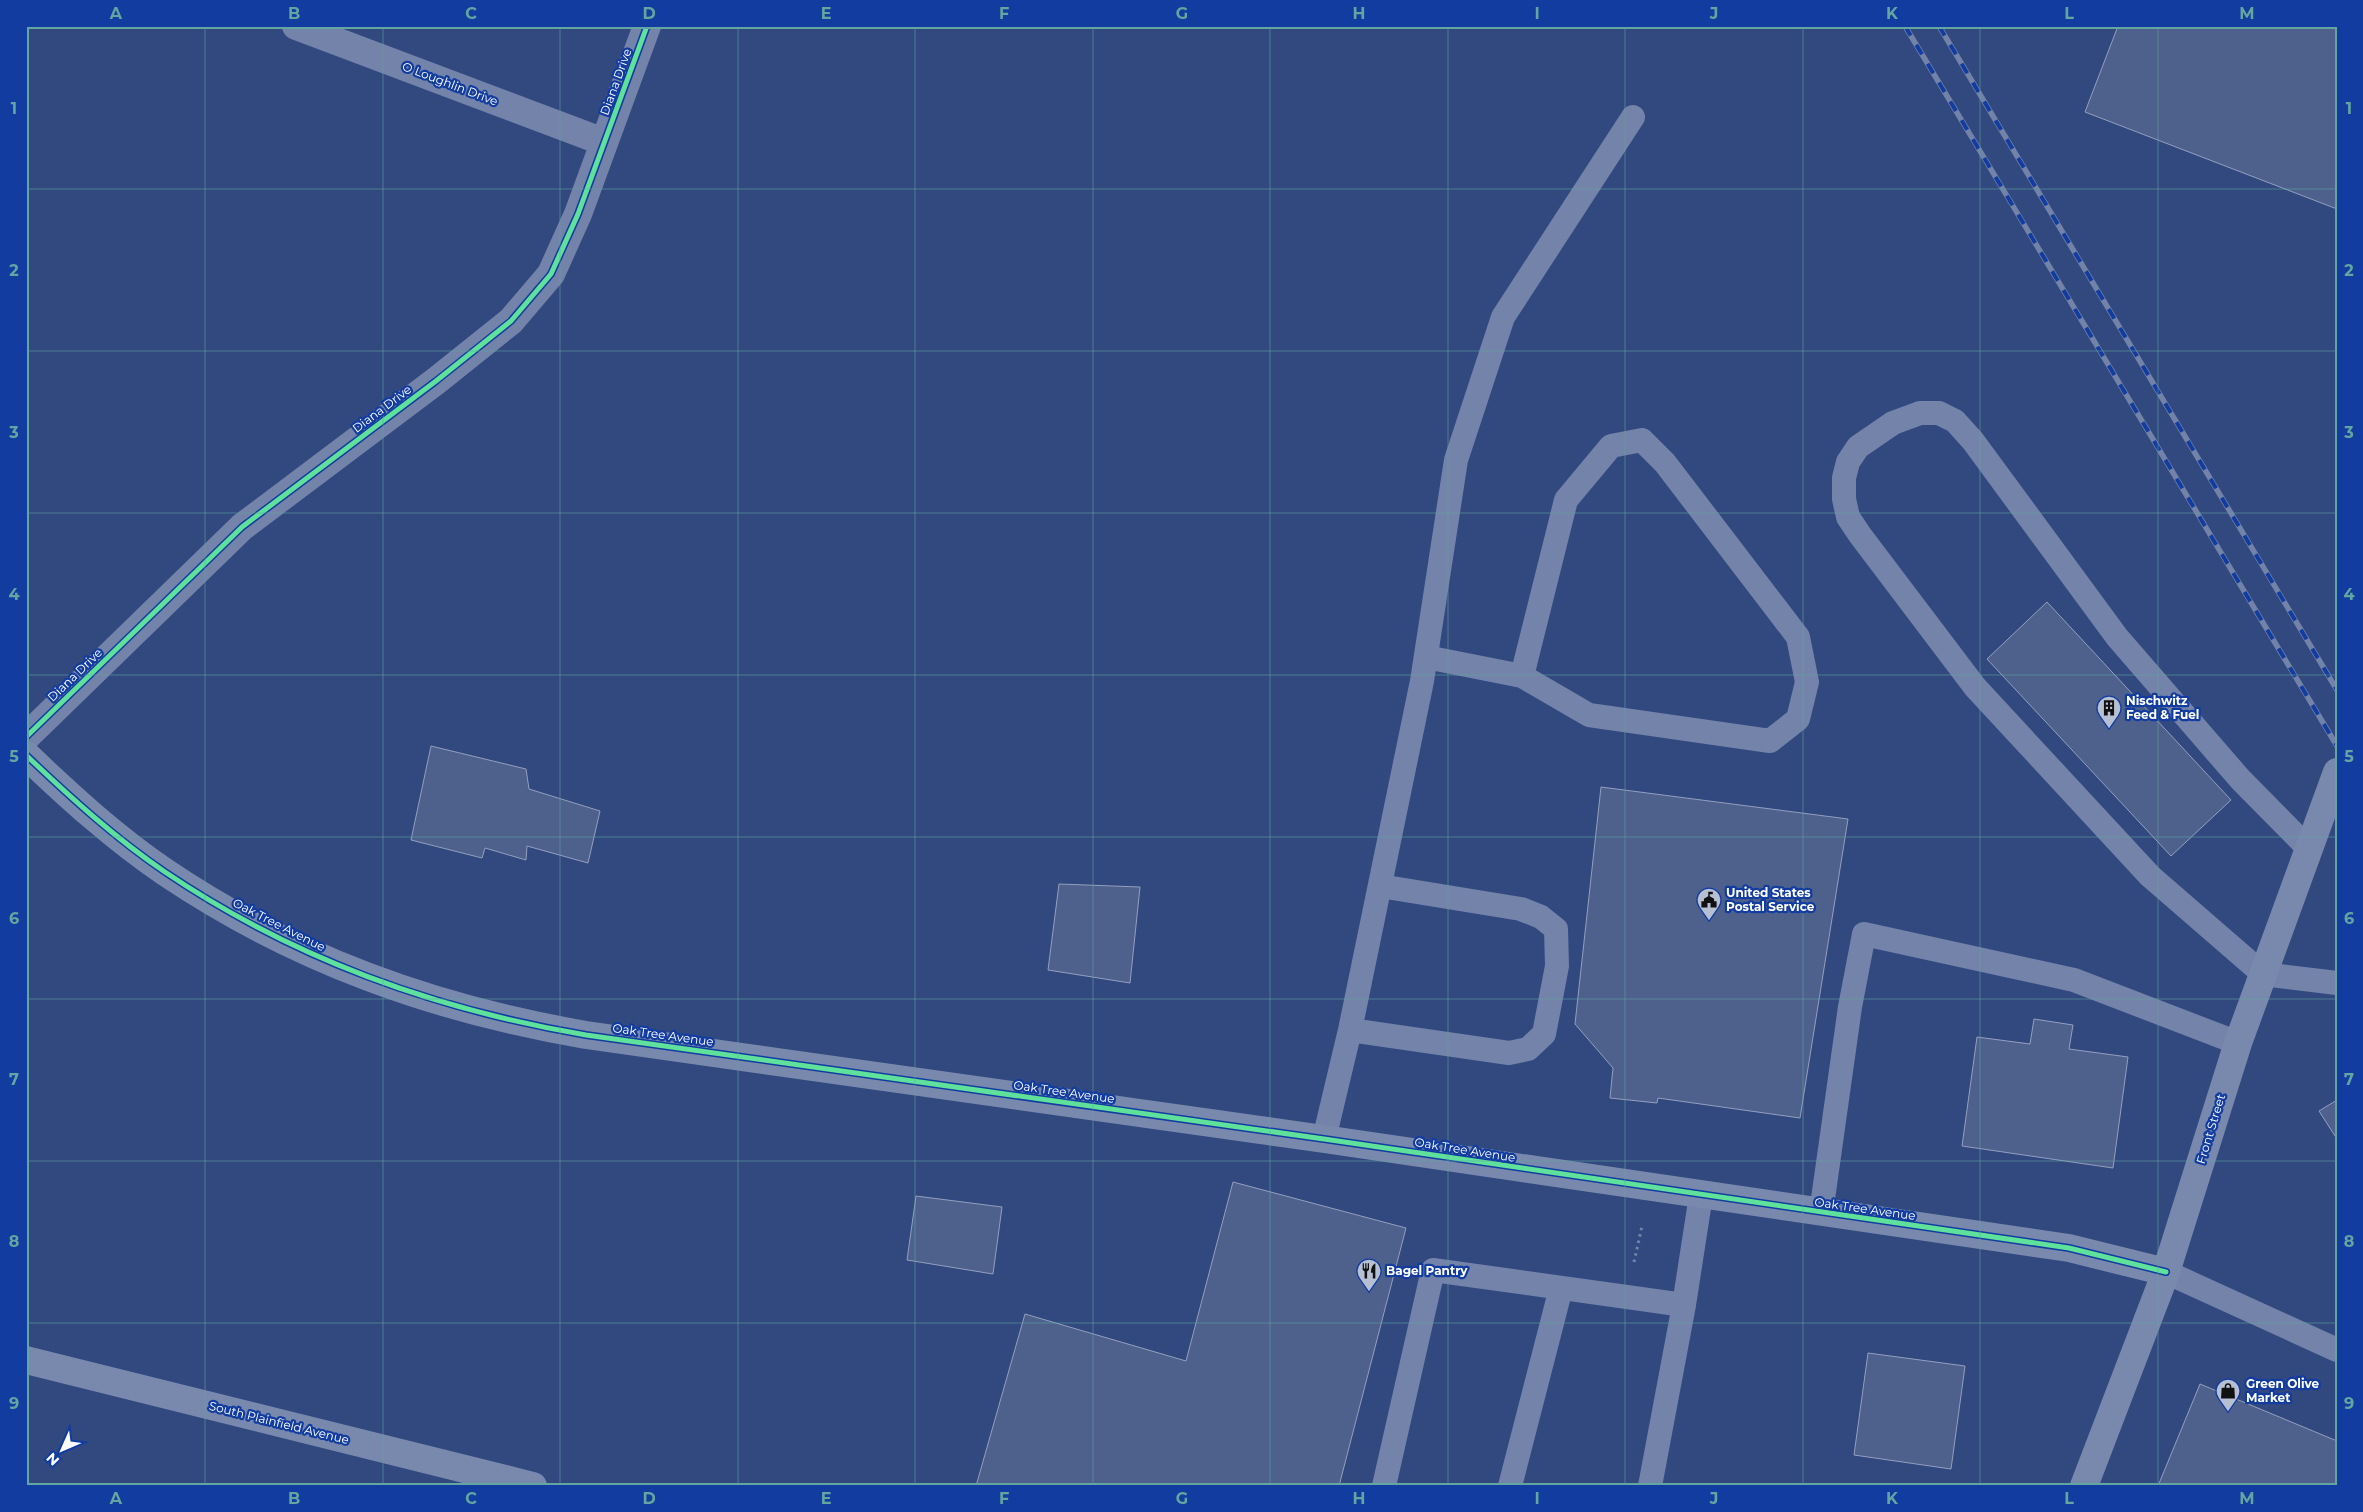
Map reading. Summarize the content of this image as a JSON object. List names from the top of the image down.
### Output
{
  "streets": {
    "street": [
      "Diana Drive",
      "O Loughlin Drive",
      "Oak Tree Avenue",
      "Front Street",
      "South Plainfield Avenue"
    ]
  },
  "crossings": [
    ["Diana Drive", "O Loughlin Drive"],
    ["Oak Tree Avenue", "Front Street"]
  ],
  "places": {
    "building": ["Nischwitz Feed & Fuel"],
    "public building": ["United States Postal Service"],
    "restaurant": ["Bagel Pantry"],
    "shop": ["Green Olive Market"]
  },
  "north": "bottom left",
  "grid": {
    "columns": [
      "A",
      "B",
      "C",
      "D",
      "E",
      "F",
      "G",
      "H",
      "I",
      "J",
      "K",
      "L",
      "M"
    ],
    "rows": [
      "1",
      "2",
      "3",
      "4",
      "5",
      "6",
      "7",
      "8",
      "9"
    ]
  }
}
